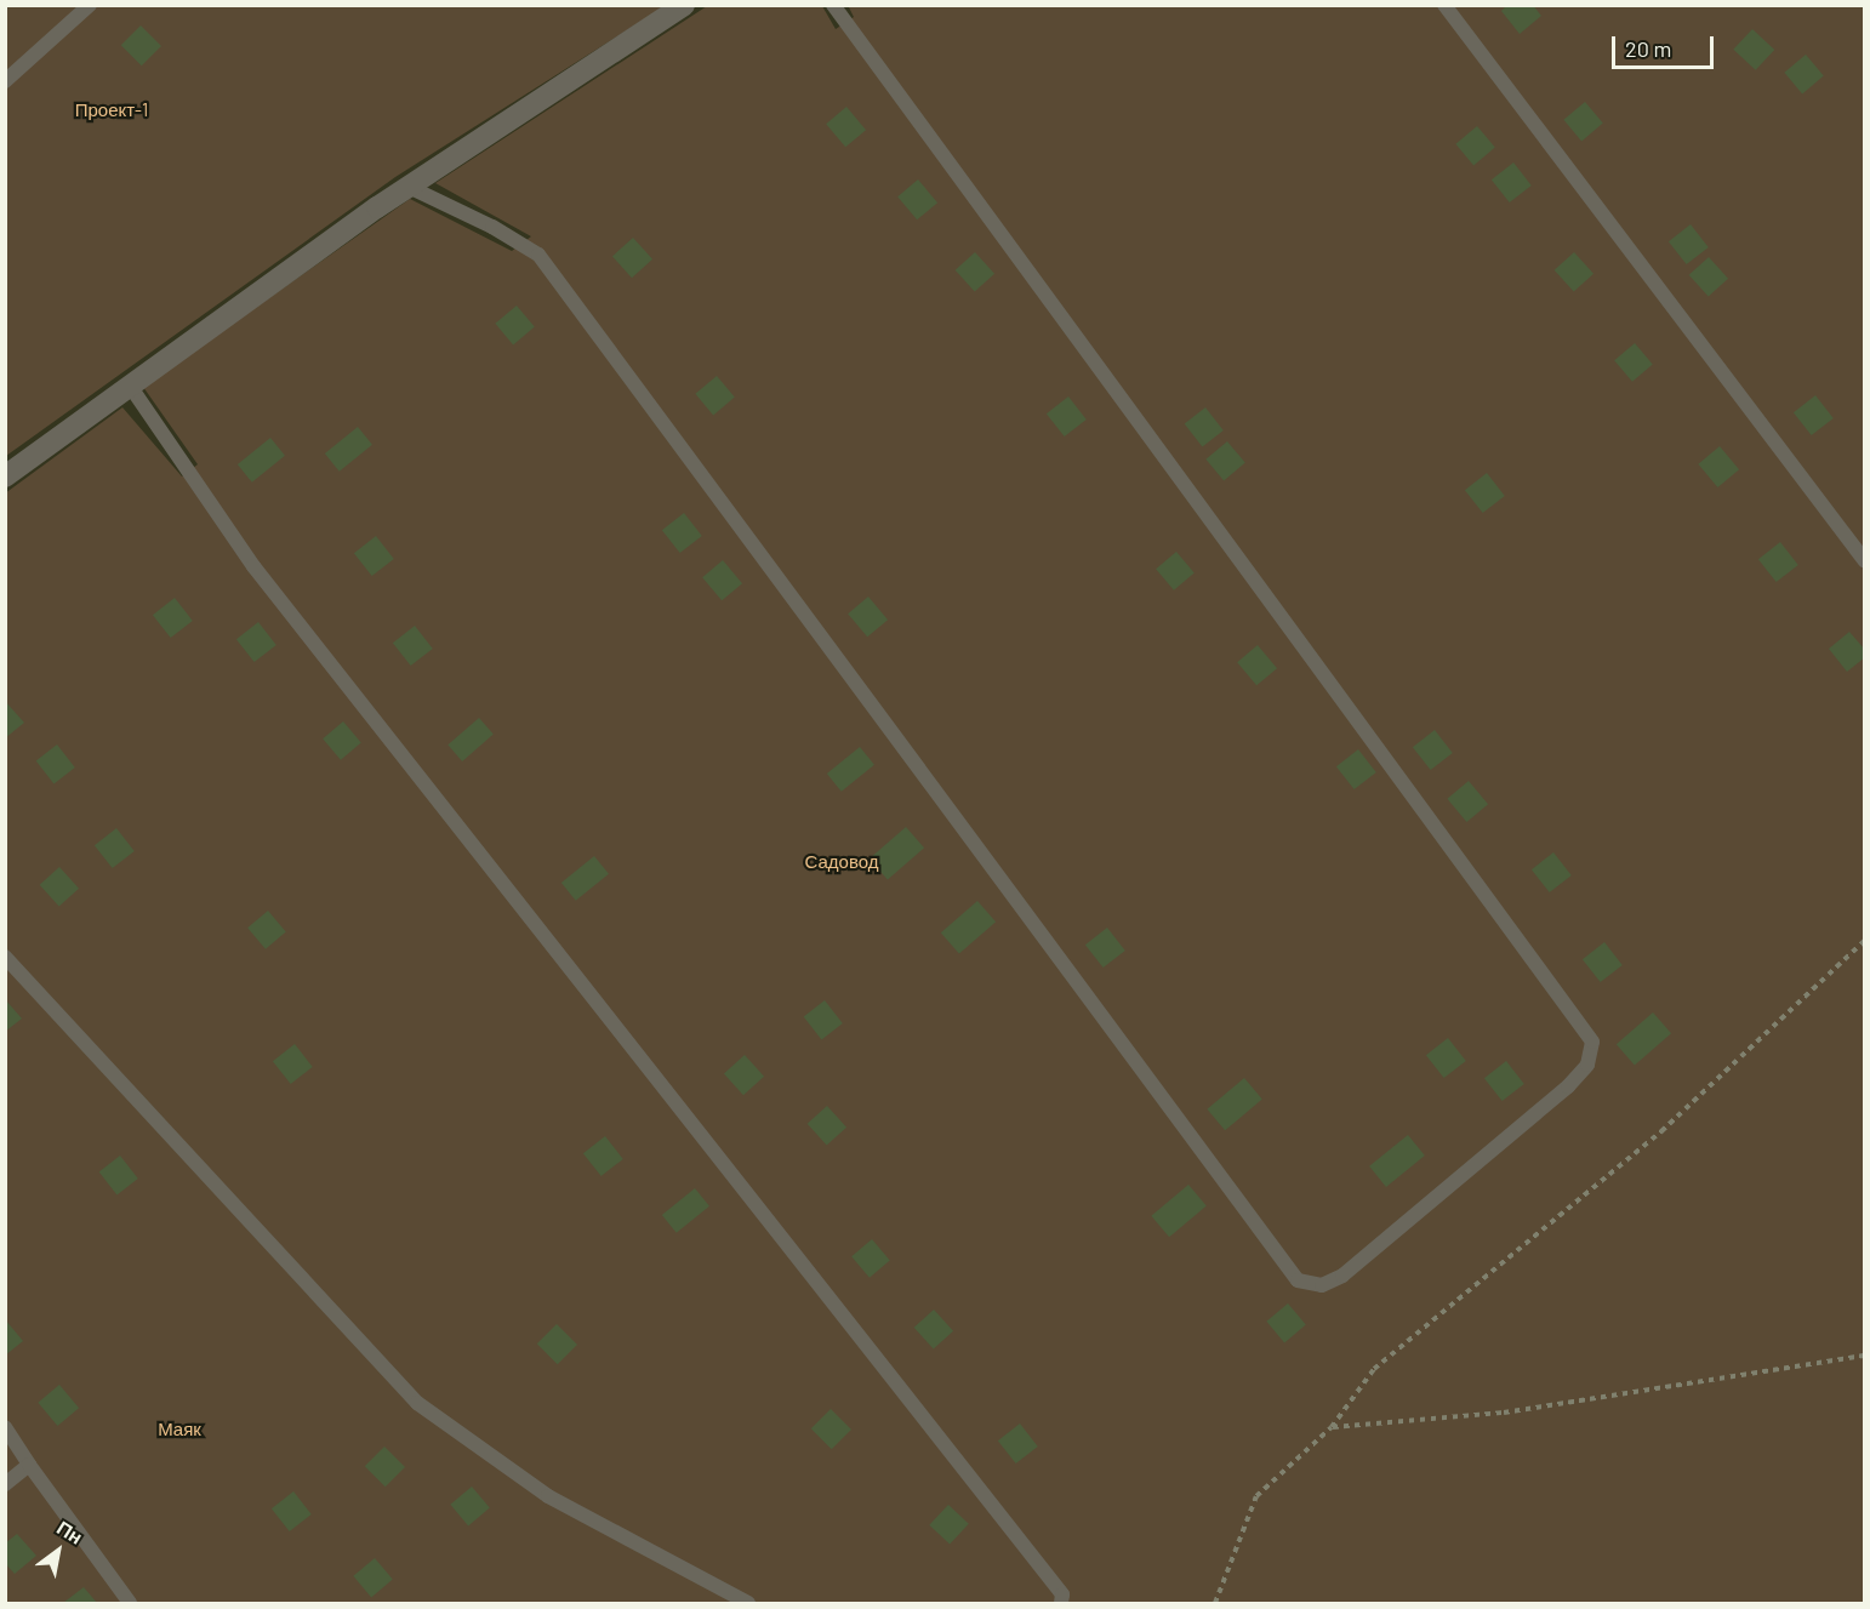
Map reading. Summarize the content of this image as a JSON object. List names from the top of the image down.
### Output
{
  "parks": ["Проект-1", "Садовод", "Маяк"],
  "scale_bar": "20 m",
  "north": "top right"
}
